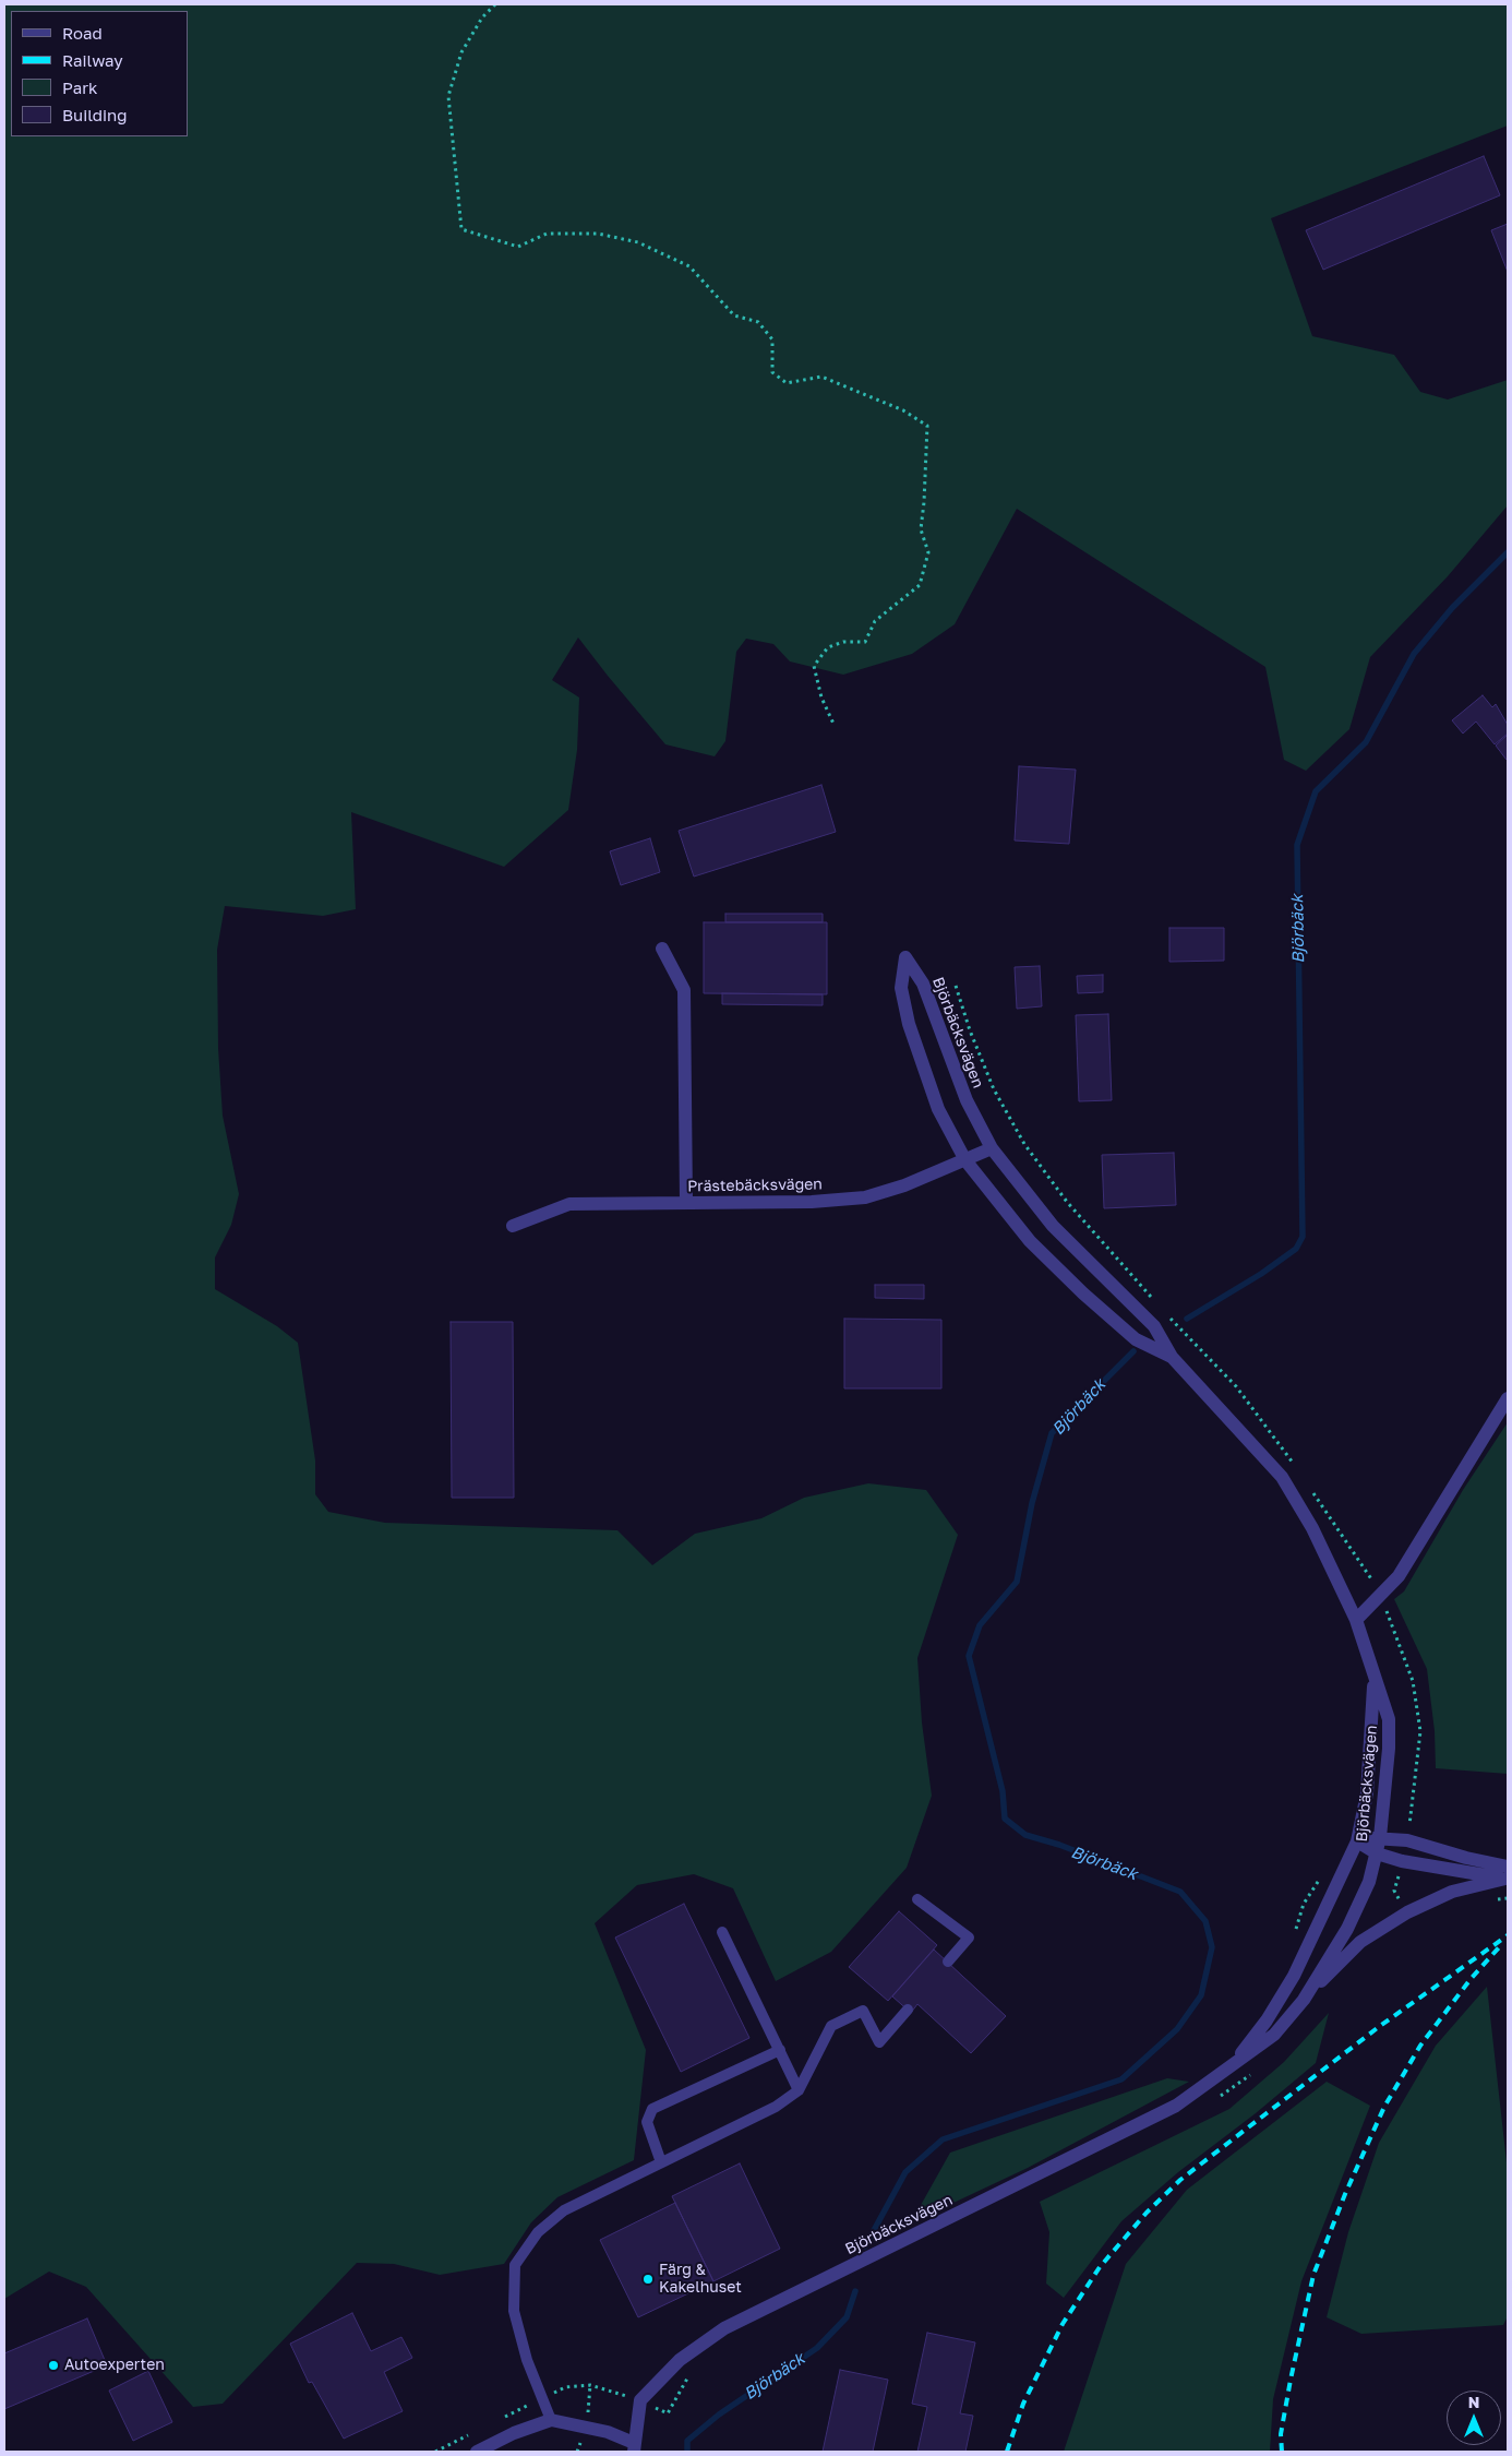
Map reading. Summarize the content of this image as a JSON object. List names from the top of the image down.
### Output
{
  "streets": {
    "street": ["Björbäcksvägen", "Prästebäcksvägen"]
  },
  "crossings": [
    ["Björbäcksvägen", "Prästebäcksvägen"]
  ],
  "water": ["Björbäck"],
  "places": ["Färg & Kakelhuset", "Autoexperten"],
  "legend": [
    "Road",
    "Railway",
    "Park",
    "Building"
  ],
  "north": "top"
}
